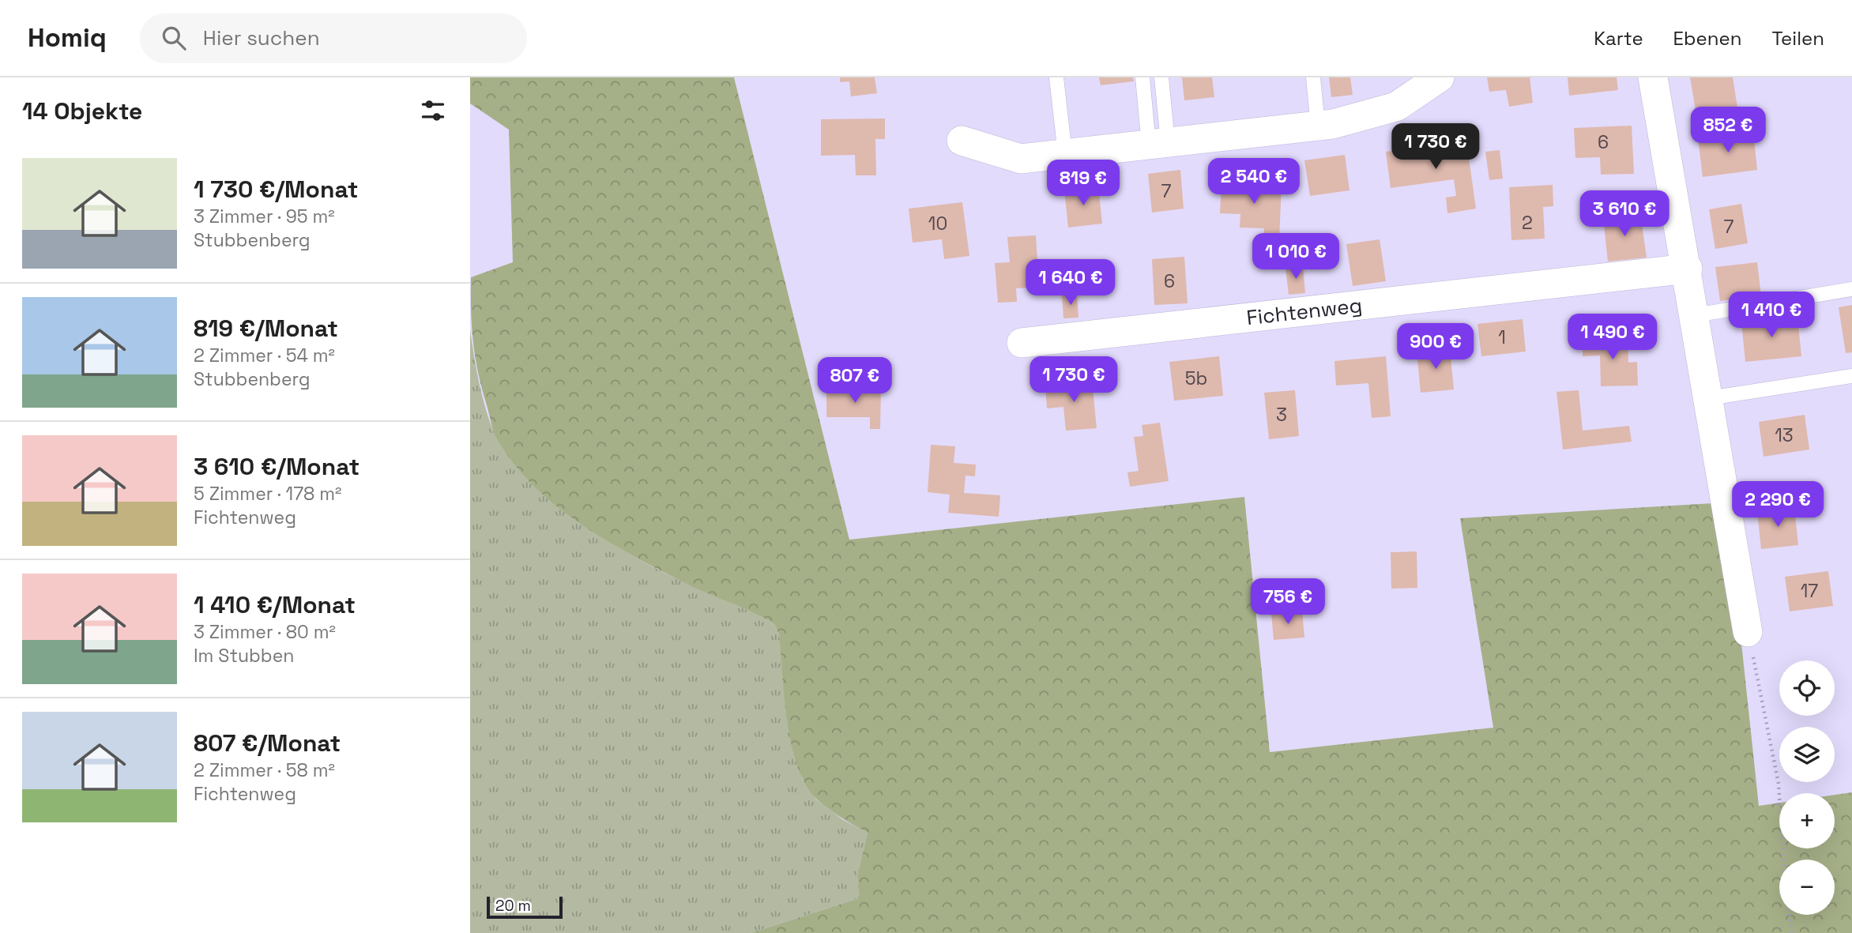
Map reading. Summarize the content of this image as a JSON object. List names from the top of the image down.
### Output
{
  "streets": {
    "street": ["Fichtenweg"]
  },
  "house_numbers": [
    "6",
    "7",
    "2",
    "10",
    "7",
    "6",
    "1",
    "5b",
    "3",
    "13",
    "17"
  ],
  "scale_bar": "20 m",
  "page": {
    "header": "Homiq",
    "search": "Hier suchen",
    "nav": ["Karte", "Ebenen", "Teilen"],
    "heading": "14 Objekte",
    "price": [
      "852 €",
      "1 730 €",
      "2 540 €",
      "819 €",
      "3 610 €",
      "1 010 €",
      "1 640 €",
      "1 410 €",
      "1 490 €",
      "900 €",
      "1 730 €",
      "807 €",
      "2 290 €",
      "756 €"
    ],
    "list": [
      {
        "name": "1 730 €/Monat",
        "note": "3 Zimmer · 95 m² · Stubbenberg"
      },
      {
        "name": "819 €/Monat",
        "note": "2 Zimmer · 54 m² · Stubbenberg"
      },
      {
        "name": "3 610 €/Monat",
        "note": "5 Zimmer · 178 m² · Fichtenweg"
      },
      {
        "name": "1 410 €/Monat",
        "note": "3 Zimmer · 80 m² · Im Stubben"
      },
      {
        "name": "807 €/Monat",
        "note": "2 Zimmer · 58 m² · Fichtenweg"
      }
    ],
    "map_buttons": ["+", "−"],
    "scale": "20 m"
  }
}
